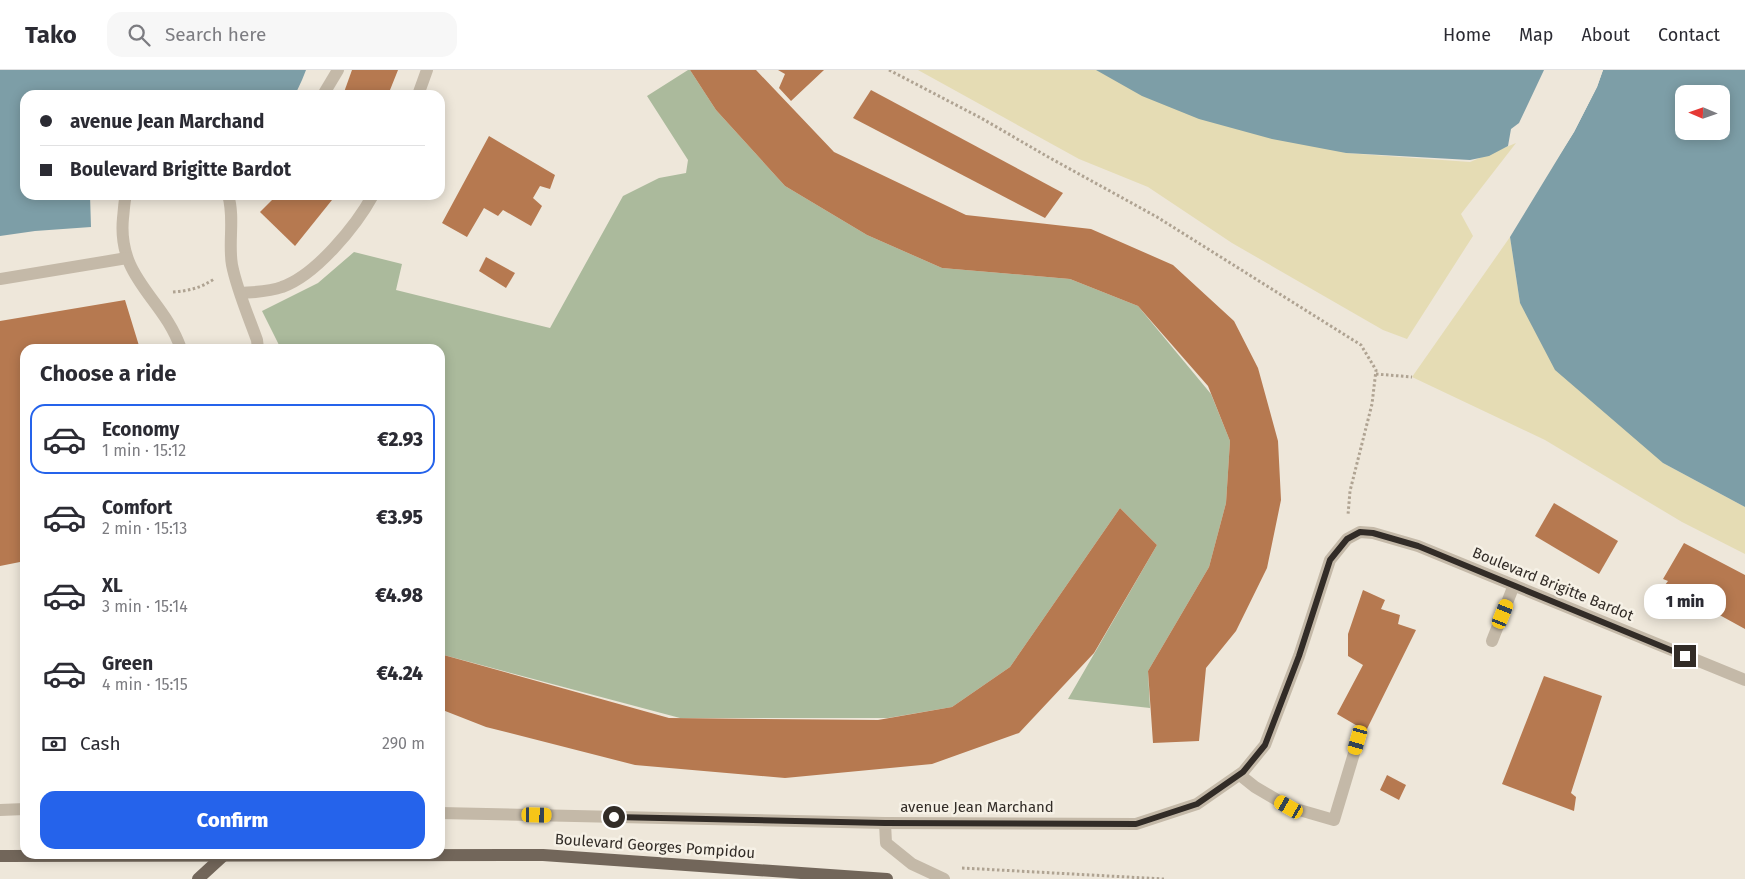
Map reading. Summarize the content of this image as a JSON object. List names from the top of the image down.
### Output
{
  "streets": {
    "main road": ["Boulevard Georges Pompidou"],
    "street": ["Boulevard Brigitte Bardot", "avenue Jean Marchand"]
  },
  "crossings": [
    ["Boulevard Brigitte Bardot", "avenue Jean Marchand"]
  ],
  "north": "left",
  "page": {
    "header": "Tako",
    "search": "Search here",
    "nav": [
      "Home",
      "Map",
      "About",
      "Contact"
    ],
    "banner": ["avenue Jean Marchand", "Boulevard Brigitte Bardot"],
    "heading": "Choose a ride",
    "list": [
      {
        "name": "Economy",
        "note": "1 min · 15:12",
        "value": "€2.93"
      },
      {
        "name": "Comfort",
        "note": "2 min · 15:13",
        "value": "€3.95"
      },
      {
        "name": "XL",
        "note": "3 min · 15:14",
        "value": "€4.98"
      },
      {
        "name": "Green",
        "note": "4 min · 15:15",
        "value": "€4.24"
      }
    ],
    "bubble": "1 min",
    "pay": ["Cash", "290 m"],
    "buttons": "Confirm"
  }
}
